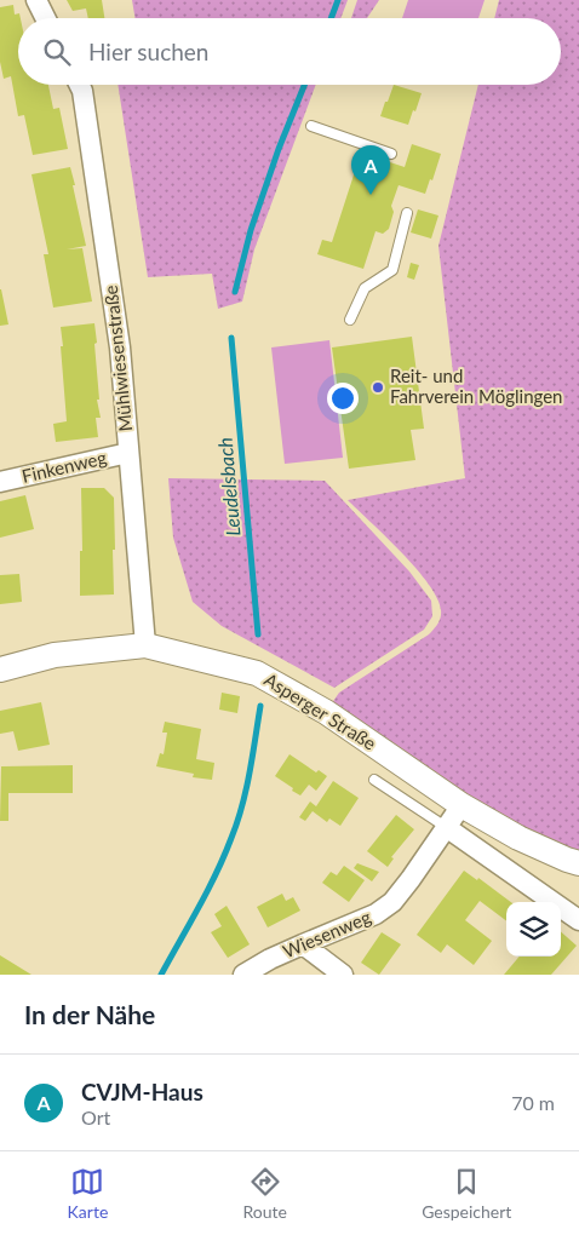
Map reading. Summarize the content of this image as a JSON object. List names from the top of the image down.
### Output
{
  "streets": {
    "street": [
      "Mühlwiesenstraße",
      "Finkenweg",
      "Asperger Straße",
      "Wiesenweg"
    ]
  },
  "crossings": [
    ["Mühlwiesenstraße", "Finkenweg"],
    ["Mühlwiesenstraße", "Asperger Straße"],
    ["Asperger Straße", "Wiesenweg"]
  ],
  "water": ["Leudelsbach"],
  "places": ["Reit- und Fahrverein Möglingen"],
  "page": {
    "search": "Hier suchen",
    "pins": "A",
    "heading": "In der Nähe",
    "list": [
      {
        "mark": "A",
        "name": "CVJM-Haus",
        "note": "Ort",
        "value": "70 m"
      }
    ],
    "nav": ["Karte", "Route", "Gespeichert"]
  }
}
